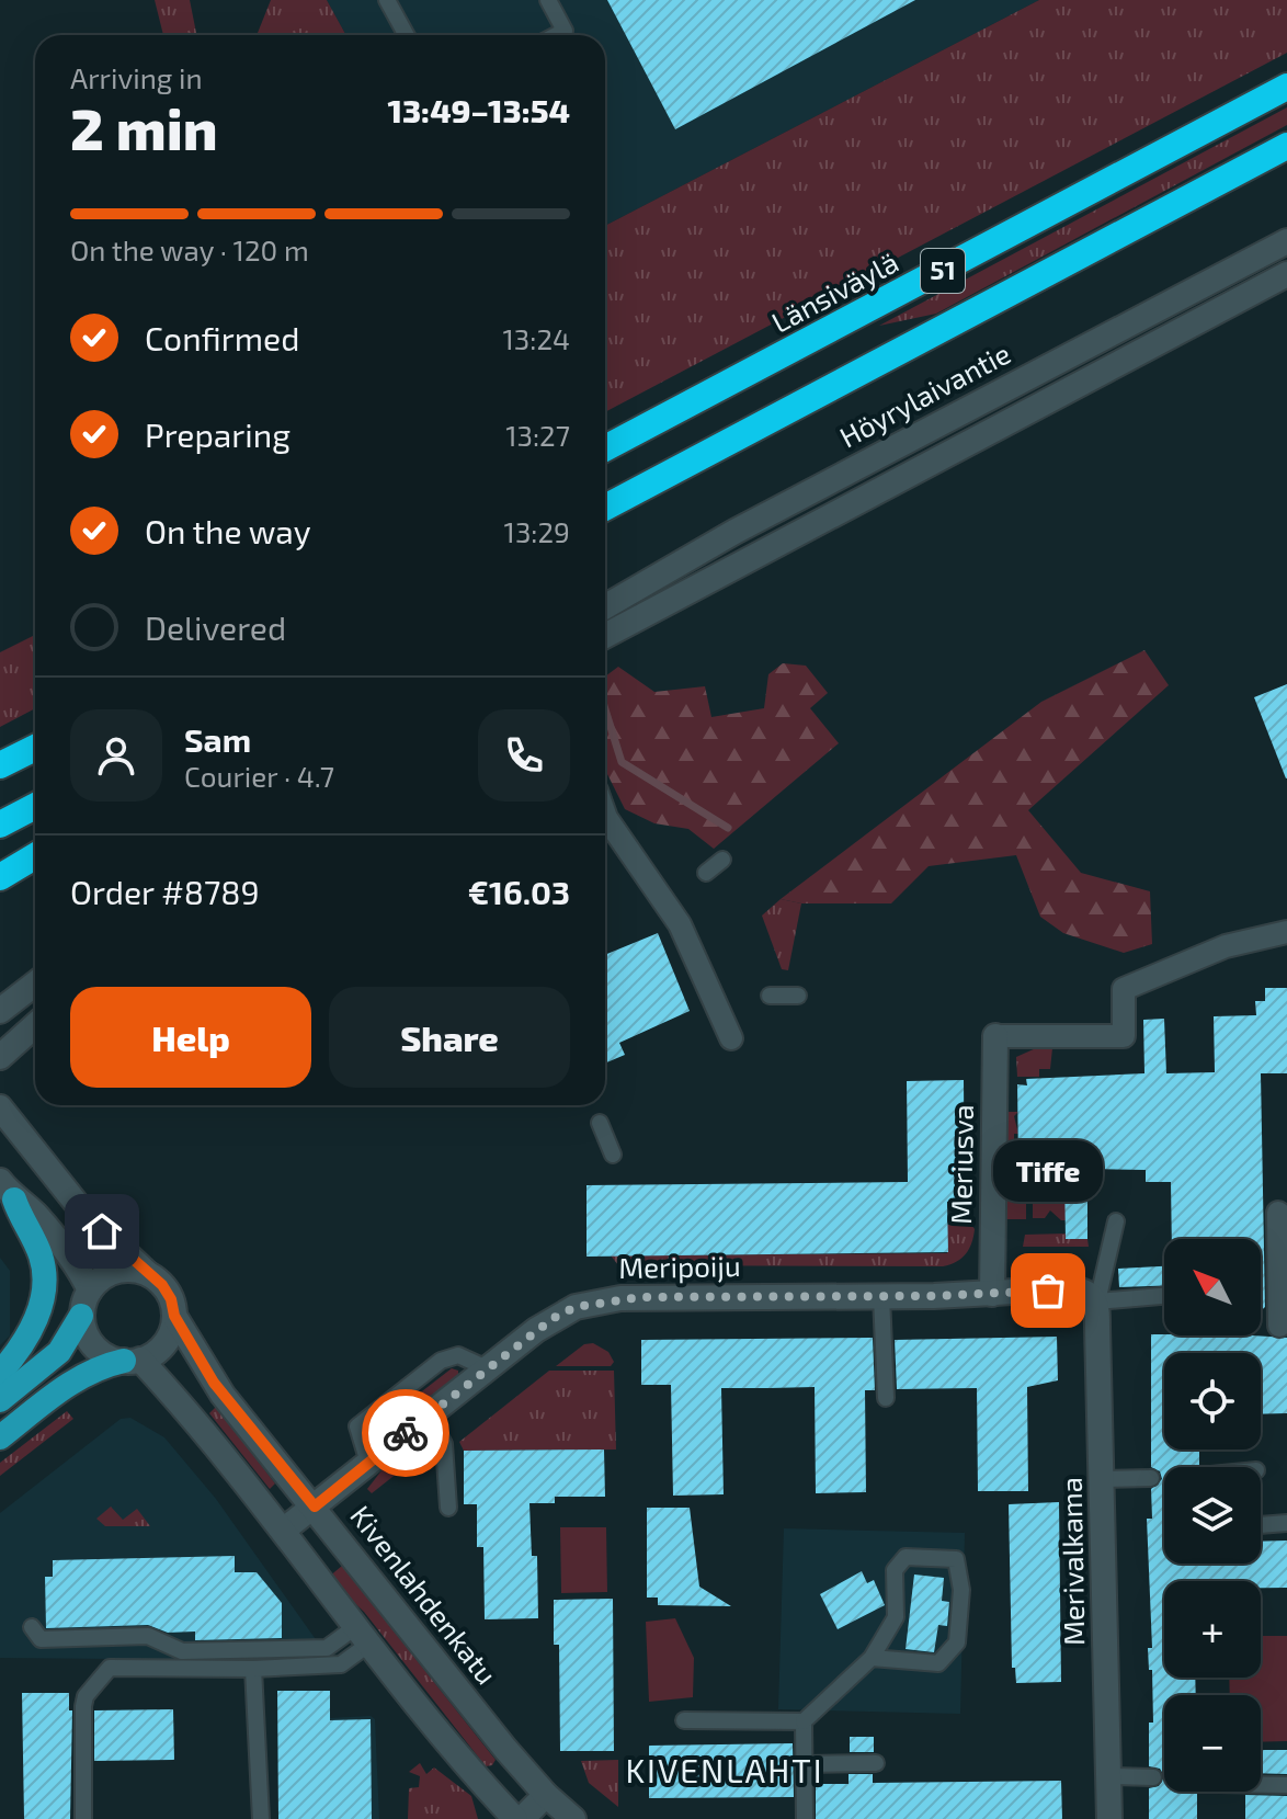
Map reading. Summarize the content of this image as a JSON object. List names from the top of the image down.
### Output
{
  "streets": {
    "highway": ["51", "Länsiväylä"],
    "street": [
      "Höyrylaivantie",
      "Meriusva",
      "Meripoiju",
      "Merivalkama",
      "Kivenlahdenkatu"
    ]
  },
  "crossings": [
    ["Meriusva", "Meripoiju"],
    ["Meripoiju", "Merivalkama"],
    ["Meripoiju", "Kivenlahdenkatu"]
  ],
  "districts": ["KIVENLAHTI"],
  "places": ["Tiffe"],
  "north": "top left",
  "page": {
    "heading": ["2 min", "Arriving in", "13:49–13:54"],
    "panel": [
      "Sam",
      "Courier · 4.7",
      "Order #8789",
      "€16.03"
    ],
    "bar": "On the way · 120 m",
    "list": [
      ["Confirmed", "13:24"],
      ["Preparing", "13:27"],
      ["On the way", "13:29"],
      "Delivered"
    ],
    "buttons": ["Help", "Share"],
    "bubble": "Tiffe",
    "map_buttons": ["+", "−"]
  }
}
